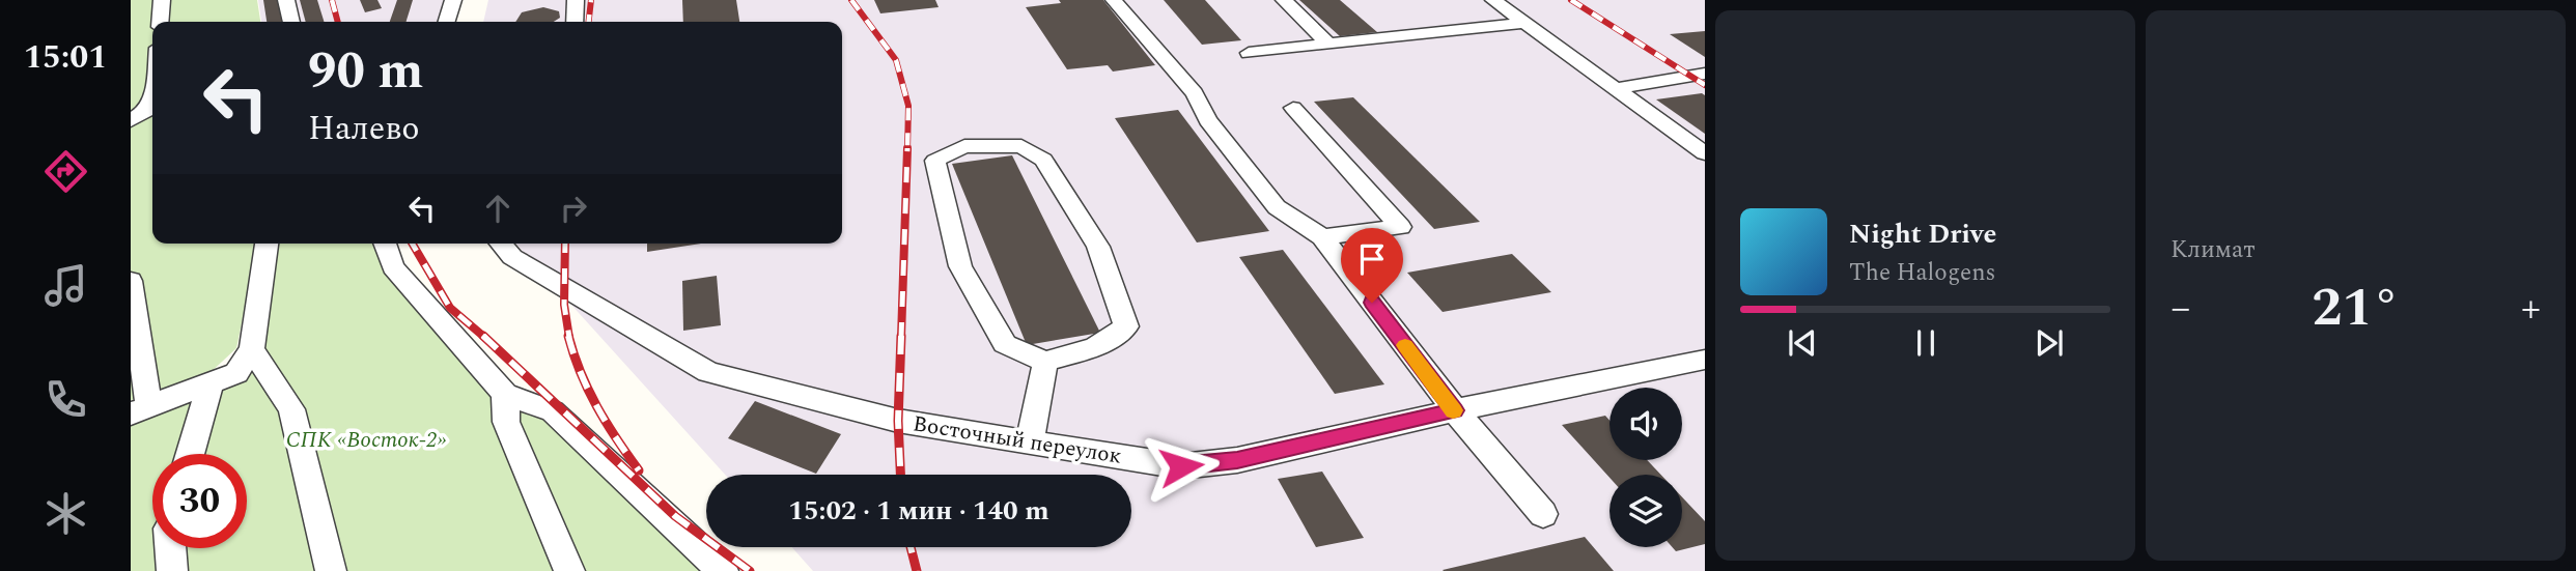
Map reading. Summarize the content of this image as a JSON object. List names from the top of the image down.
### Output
{
  "streets": {
    "street": ["Восточный переулок"]
  },
  "parks": ["СПК «Восток-2»"],
  "page": {
    "tabs": "15:01",
    "tile": "Климат",
    "turn": ["90 m", "Налево"],
    "song": ["Night Drive", "The Halogens"],
    "heat": ["−", "21°", "+"],
    "limit": "30",
    "trip": "15:02 · 1 мин · 140 m"
  }
}
